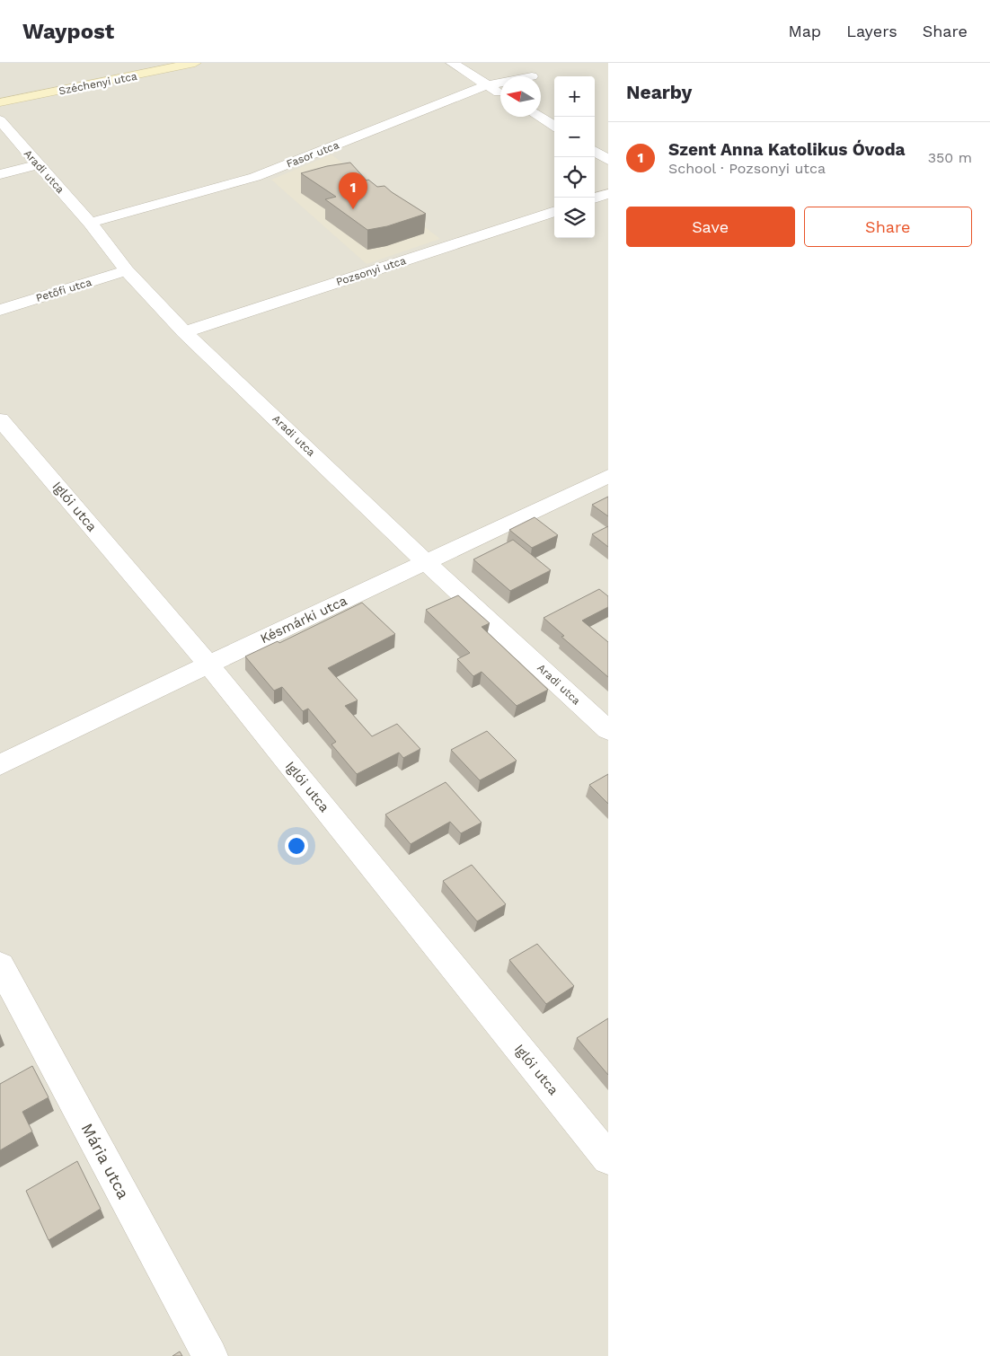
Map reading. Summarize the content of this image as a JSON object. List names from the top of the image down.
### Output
{
  "streets": {
    "main road": ["Széchenyi utca"],
    "street": [
      "Fasor utca",
      "Aradi utca",
      "Pozsonyi utca",
      "Petőfi utca",
      "Iglói utca",
      "Késmárki utca",
      "Mária utca"
    ]
  },
  "crossings": [
    ["Fasor utca", "Aradi utca"],
    ["Aradi utca", "Pozsonyi utca"],
    ["Aradi utca", "Petőfi utca"],
    ["Aradi utca", "Késmárki utca"],
    ["Iglói utca", "Késmárki utca"]
  ],
  "north": "left",
  "page": {
    "header": "Waypost",
    "nav": ["Map", "Layers", "Share"],
    "heading": "Nearby",
    "map_buttons": ["+", "−"],
    "list": [
      {
        "mark": "1",
        "name": "Szent Anna Katolikus Óvoda",
        "note": "School · Pozsonyi utca",
        "value": "350 m"
      }
    ],
    "pins": "1",
    "buttons": ["Save", "Share"]
  }
}
